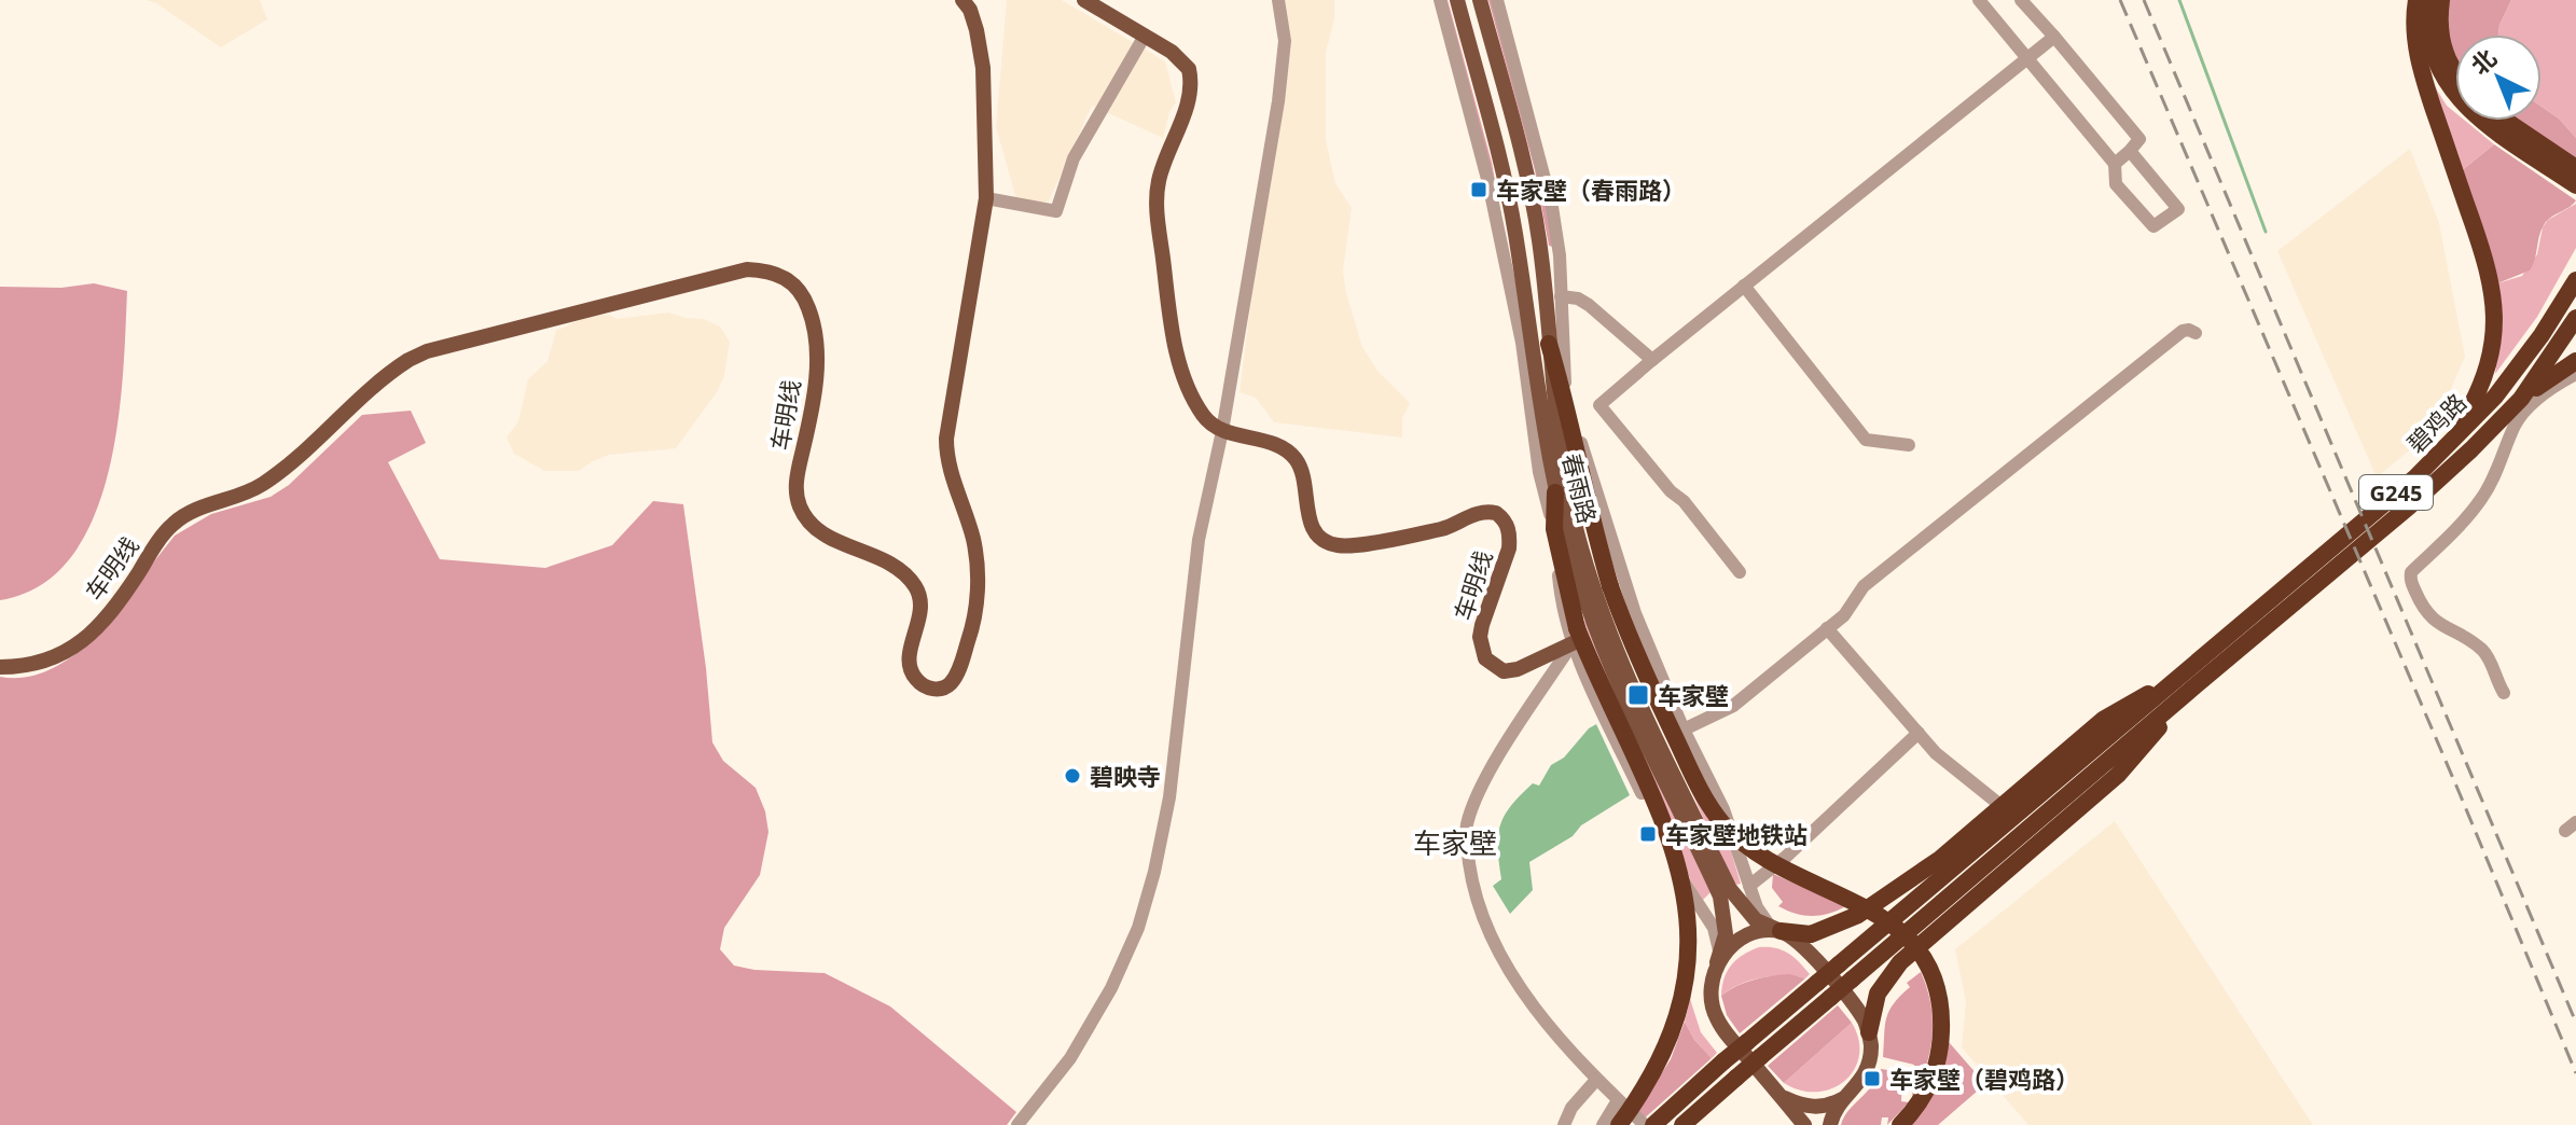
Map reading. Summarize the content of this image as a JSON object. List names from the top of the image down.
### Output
{
  "streets": {
    "highway": ["碧鸡路", "G245"],
    "main road": ["车明线", "春雨路"]
  },
  "crossings": [
    ["碧鸡路", "G245"]
  ],
  "districts": ["车家壁"],
  "places": {
    "transit": [
      "车家壁（春雨路）",
      "车家壁",
      "车家壁地铁站",
      "车家壁（碧鸡路）"
    ],
    "other": ["碧映寺"]
  },
  "north": "top left"
}
